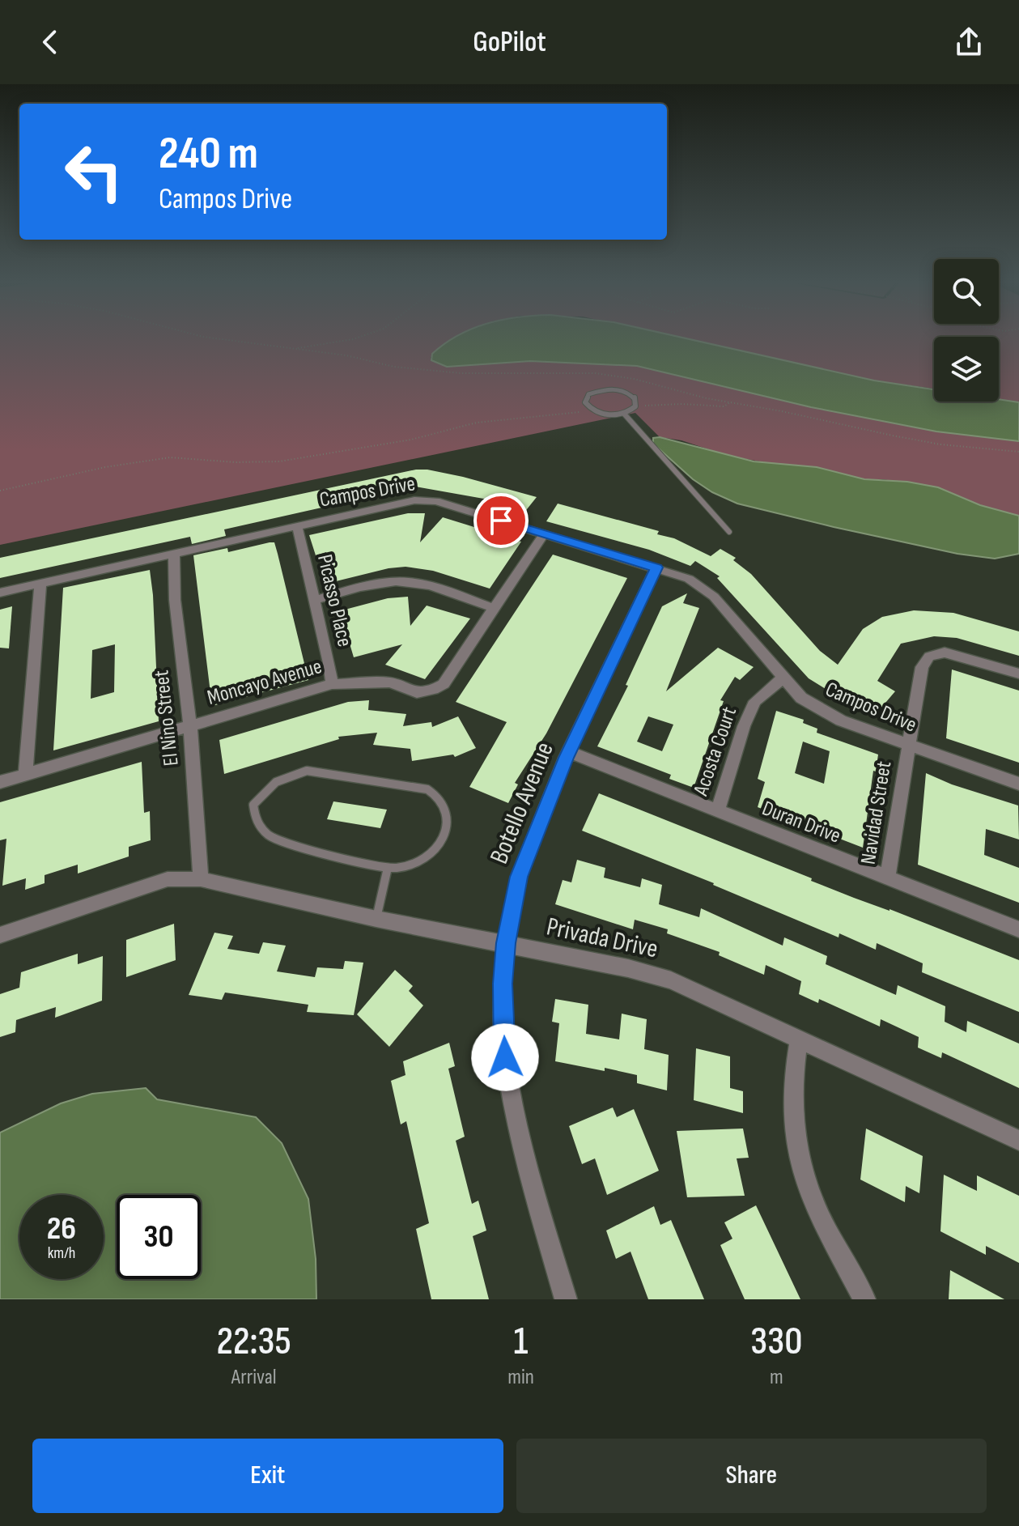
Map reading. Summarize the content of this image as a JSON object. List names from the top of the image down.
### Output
{
  "streets": {
    "street": [
      "Campos Drive",
      "Picasso Place",
      "Moncayo Avenue",
      "El Nino Street",
      "Acosta Court",
      "Botello Avenue",
      "Navidad Street",
      "Duran Drive",
      "Privada Drive"
    ]
  },
  "crossings": [
    ["Campos Drive", "Picasso Place"],
    ["Campos Drive", "Moncayo Avenue"],
    ["Campos Drive", "El Nino Street"],
    ["Campos Drive", "Acosta Court"],
    ["Campos Drive", "Botello Avenue"],
    ["Campos Drive", "Navidad Street"],
    ["Picasso Place", "Moncayo Avenue"],
    ["Moncayo Avenue", "El Nino Street"],
    ["El Nino Street", "Privada Drive"],
    ["Acosta Court", "Duran Drive"],
    ["Botello Avenue", "Duran Drive"],
    ["Botello Avenue", "Privada Drive"],
    ["Navidad Street", "Duran Drive"]
  ],
  "page": {
    "header": "GoPilot",
    "turn": ["240 m", "Campos Drive"],
    "speed": "26 km/h",
    "limit": "30",
    "eta": [
      "22:35",
      "Arrival",
      "1",
      "min",
      "330",
      "m"
    ],
    "buttons": ["Exit", "Share"]
  }
}
